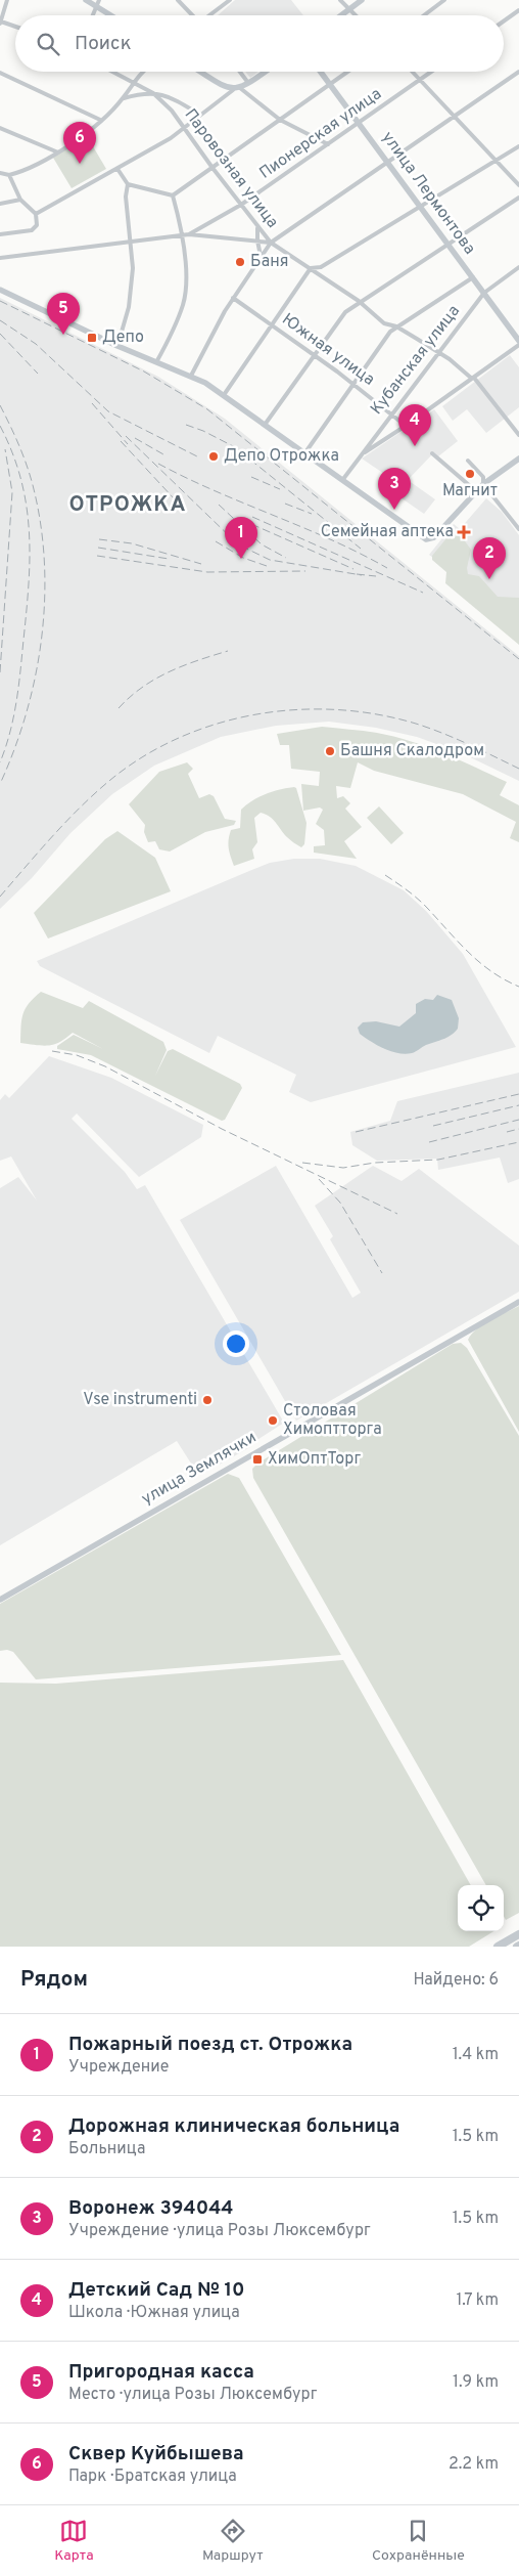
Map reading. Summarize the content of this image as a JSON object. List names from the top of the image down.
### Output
{
  "streets": {
    "street": [
      "Пионерская улица",
      "Паровозная улица",
      "улица Лермонтова",
      "Южная улица",
      "Кубанская улица",
      "улица Землячки"
    ]
  },
  "crossings": [
    ["Пионерская улица", "Паровозная улица"],
    ["Пионерская улица", "улица Лермонтова"],
    ["Паровозная улица", "Кубанская улица"],
    ["улица Лермонтова", "Кубанская улица"],
    ["Южная улица", "Кубанская улица"]
  ],
  "districts": ["ОТРОЖКА"],
  "places": {
    "other": [
      "Баня",
      "Депо Отрожка",
      "Магнит",
      "Башня Скалодром",
      "Vse instrumenti",
      "Столовая Химоптторга"
    ],
    "transit": ["Депо", "ХимОптТорг"],
    "health": ["Семейная аптека"]
  },
  "page": {
    "search": "Поиск",
    "pins": [
      "6",
      "5",
      "4",
      "3",
      "1",
      "2"
    ],
    "heading": ["Рядом", "Найдено: 6"],
    "list": [
      {
        "mark": "1",
        "name": "Пожарный поезд ст. Отрожка",
        "note": "Учреждение",
        "value": "1.4 km"
      },
      {
        "mark": "2",
        "name": "Дорожная клиническая больница",
        "note": "Больница",
        "value": "1.5 km"
      },
      {
        "mark": "3",
        "name": "Воронеж 394044",
        "note": "Учреждение · улица Розы Люксембург",
        "value": "1.5 km"
      },
      {
        "mark": "4",
        "name": "Детский Сад № 10",
        "note": "Школа · Южная улица",
        "value": "1.7 km"
      },
      {
        "mark": "5",
        "name": "Пригородная касса",
        "note": "Место · улица Розы Люксембург",
        "value": "1.9 km"
      },
      {
        "mark": "6",
        "name": "Сквер Куйбышева",
        "note": "Парк · Братская улица",
        "value": "2.2 km"
      }
    ],
    "nav": ["Карта", "Маршрут", "Сохранённые"]
  }
}
